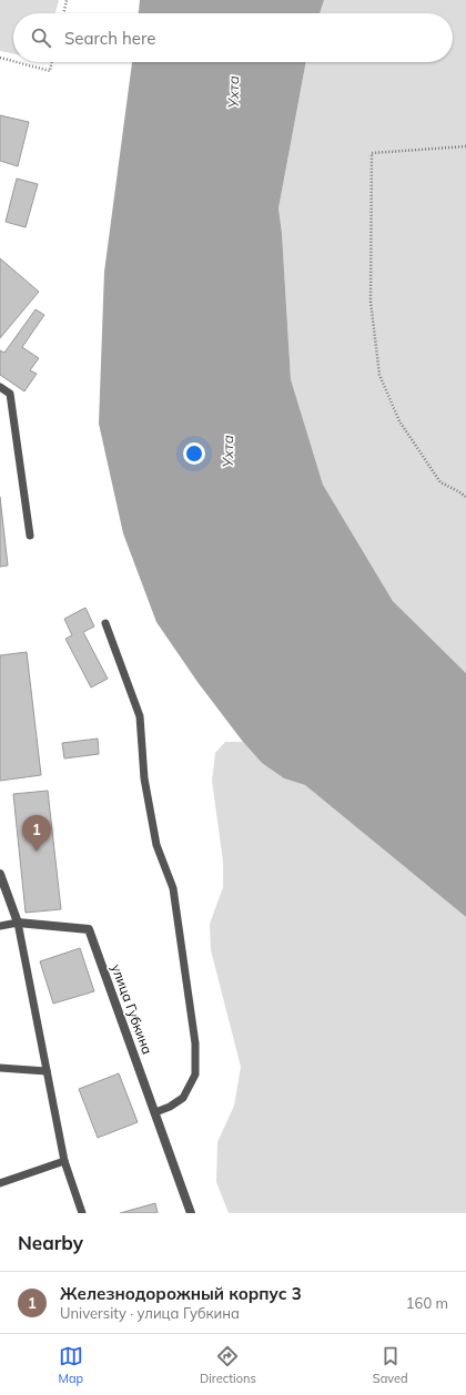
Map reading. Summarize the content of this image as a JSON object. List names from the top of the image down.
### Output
{
  "streets": {
    "street": ["улица Губкина"]
  },
  "water": ["Ухта"],
  "page": {
    "search": "Search here",
    "pins": "1",
    "heading": "Nearby",
    "list": [
      {
        "mark": "1",
        "name": "Железнодорожный корпус 3",
        "note": "University · улица Губкина",
        "value": "160 m"
      }
    ],
    "nav": ["Map", "Directions", "Saved"]
  }
}
